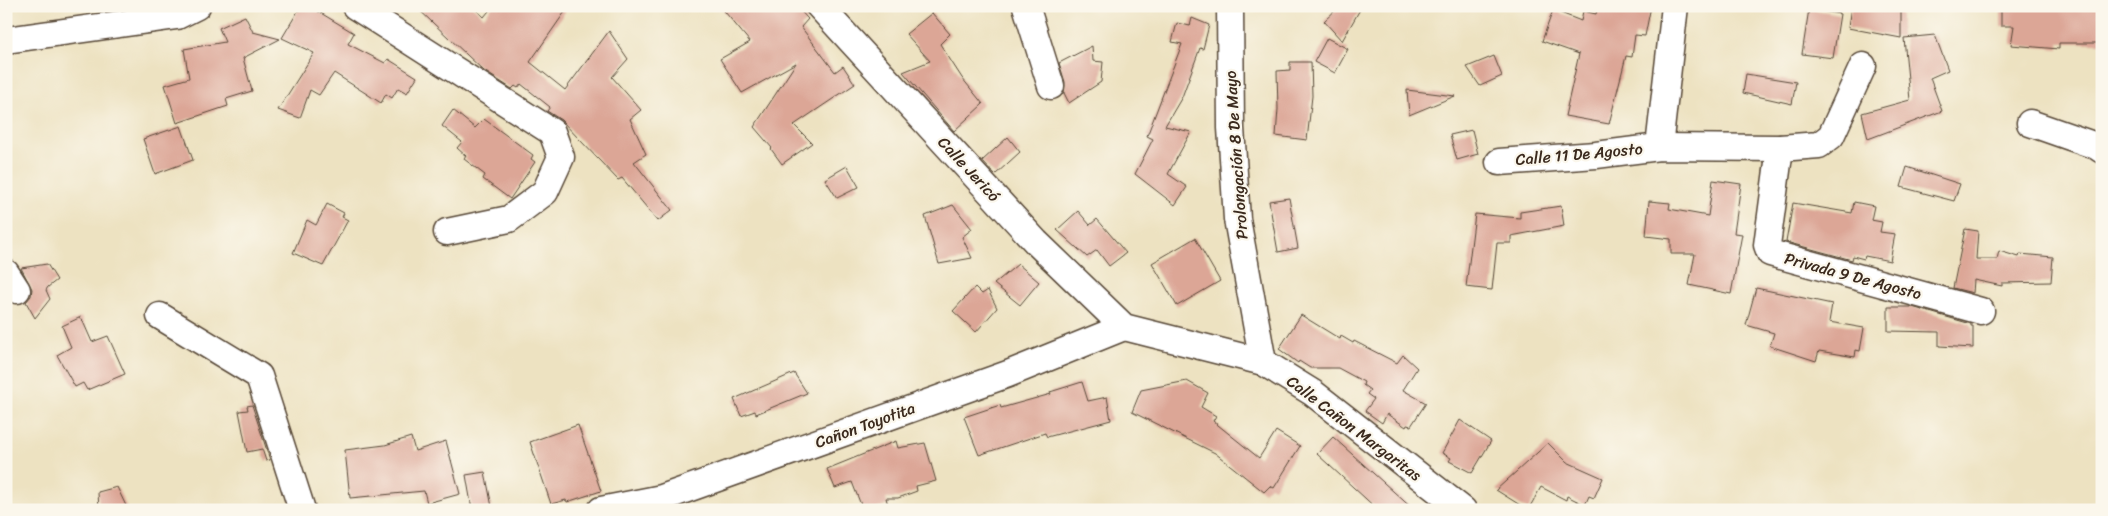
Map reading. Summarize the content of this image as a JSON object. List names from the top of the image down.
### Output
{
  "streets": {
    "street": [
      "Calle 11 De Agosto",
      "Prolongación 8 De Mayo",
      "Calle Jericó",
      "Privada 9 De Agosto",
      "Cañon Toyotita",
      "Calle Cañon Margaritas"
    ]
  },
  "crossings": [
    ["Calle 11 De Agosto", "Privada 9 De Agosto"],
    ["Prolongación 8 De Mayo", "Calle Cañon Margaritas"],
    ["Calle Jericó", "Cañon Toyotita"],
    ["Calle Jericó", "Calle Cañon Margaritas"],
    ["Cañon Toyotita", "Calle Cañon Margaritas"]
  ]
}
